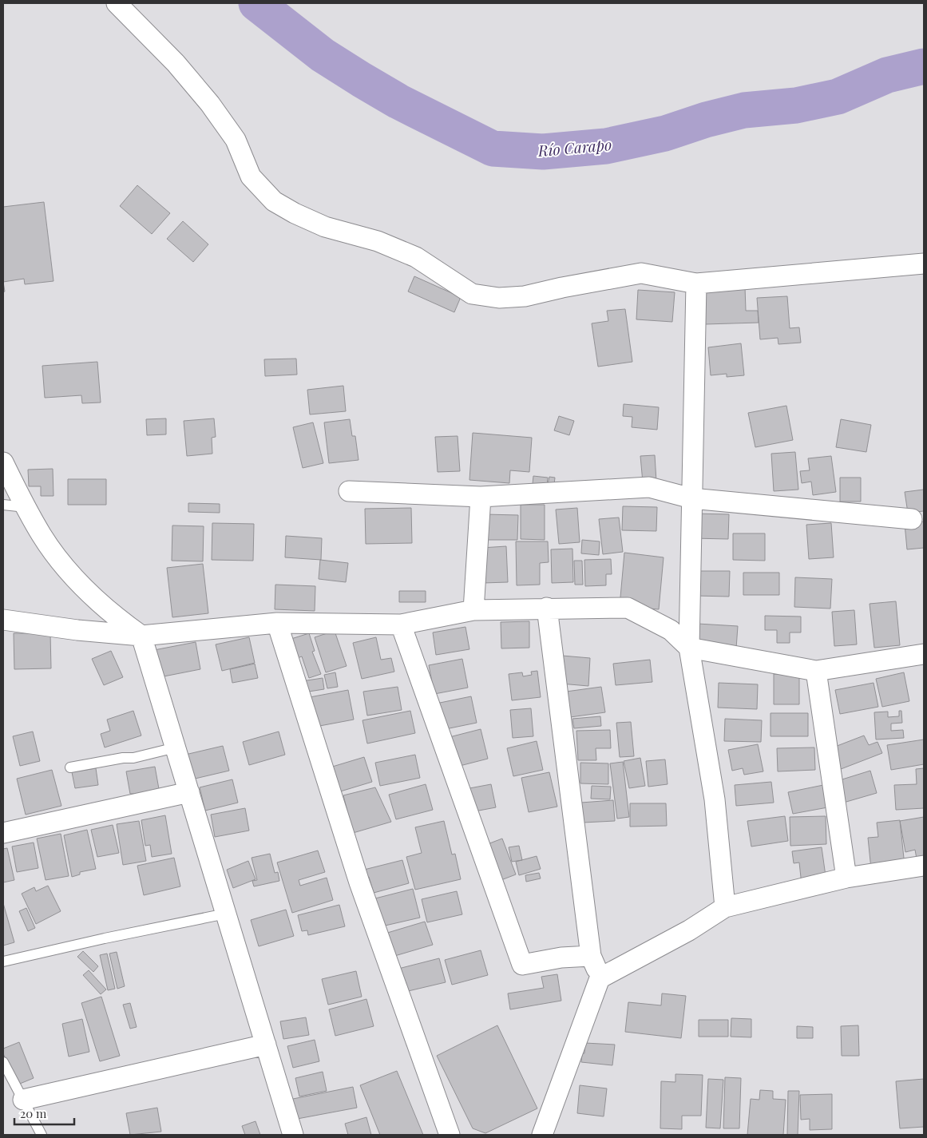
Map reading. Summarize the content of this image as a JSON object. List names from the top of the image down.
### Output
{
  "water": ["Río Carapo"],
  "scale_bar": "20 m"
}
